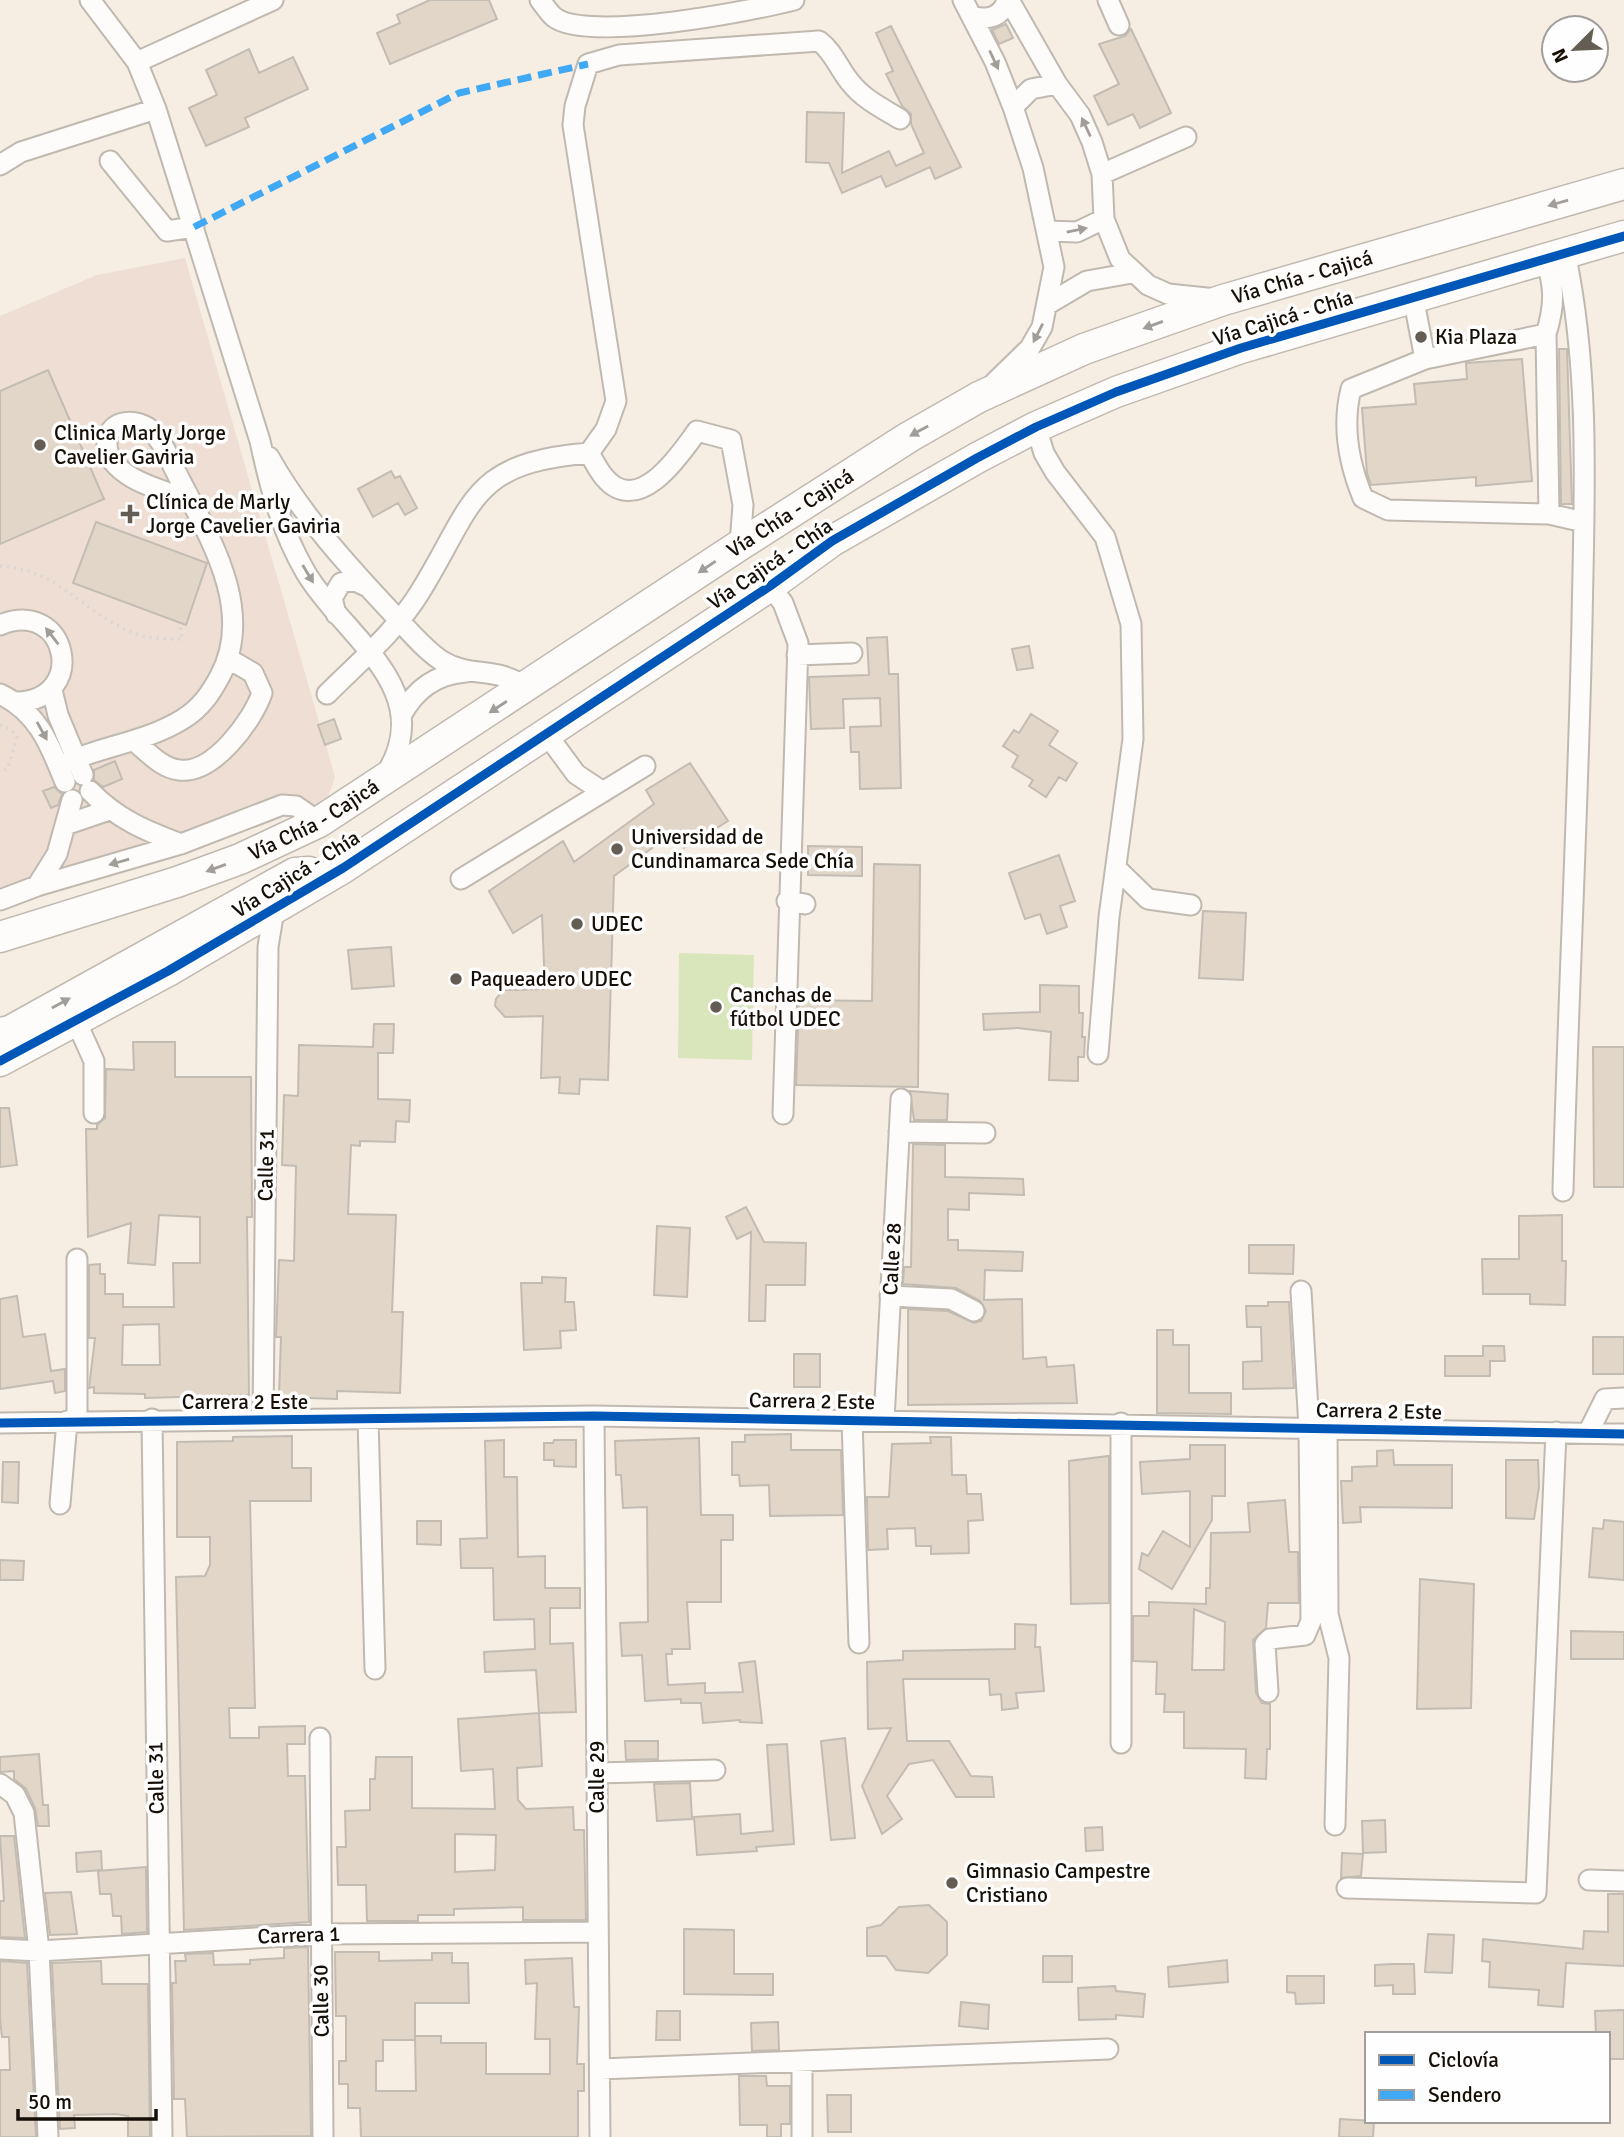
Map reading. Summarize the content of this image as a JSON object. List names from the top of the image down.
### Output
{
  "streets": {
    "highway": ["Vía Chía - Cajicá", "Vía Cajicá - Chía"],
    "street": [
      "Calle 31",
      "Calle 28",
      "Carrera 2 Este",
      "Calle 29",
      "Carrera 1",
      "Calle 30"
    ]
  },
  "crossings": [
    ["Vía Cajicá - Chía", "Calle 31"],
    ["Calle 31", "Carrera 2 Este"],
    ["Calle 31", "Carrera 1"],
    ["Calle 28", "Carrera 2 Este"],
    ["Carrera 2 Este", "Calle 29"],
    ["Calle 29", "Carrera 1"],
    ["Carrera 1", "Calle 30"]
  ],
  "one_way": ["Vía Chía - Cajicá"],
  "places": {
    "other": [
      "Kia Plaza",
      "Clinica Marly Jorge Cavelier Gaviria",
      "Universidad de Cundinamarca Sede Chía",
      "UDEC",
      "Paqueadero UDEC",
      "Canchas de fútbol UDEC",
      "Gimnasio Campestre Cristiano"
    ],
    "health": ["Clínica de Marly Jorge Cavelier Gaviria"]
  },
  "legend": ["Ciclovía", "Sendero"],
  "scale_bar": "50 m",
  "north": "bottom left"
}
